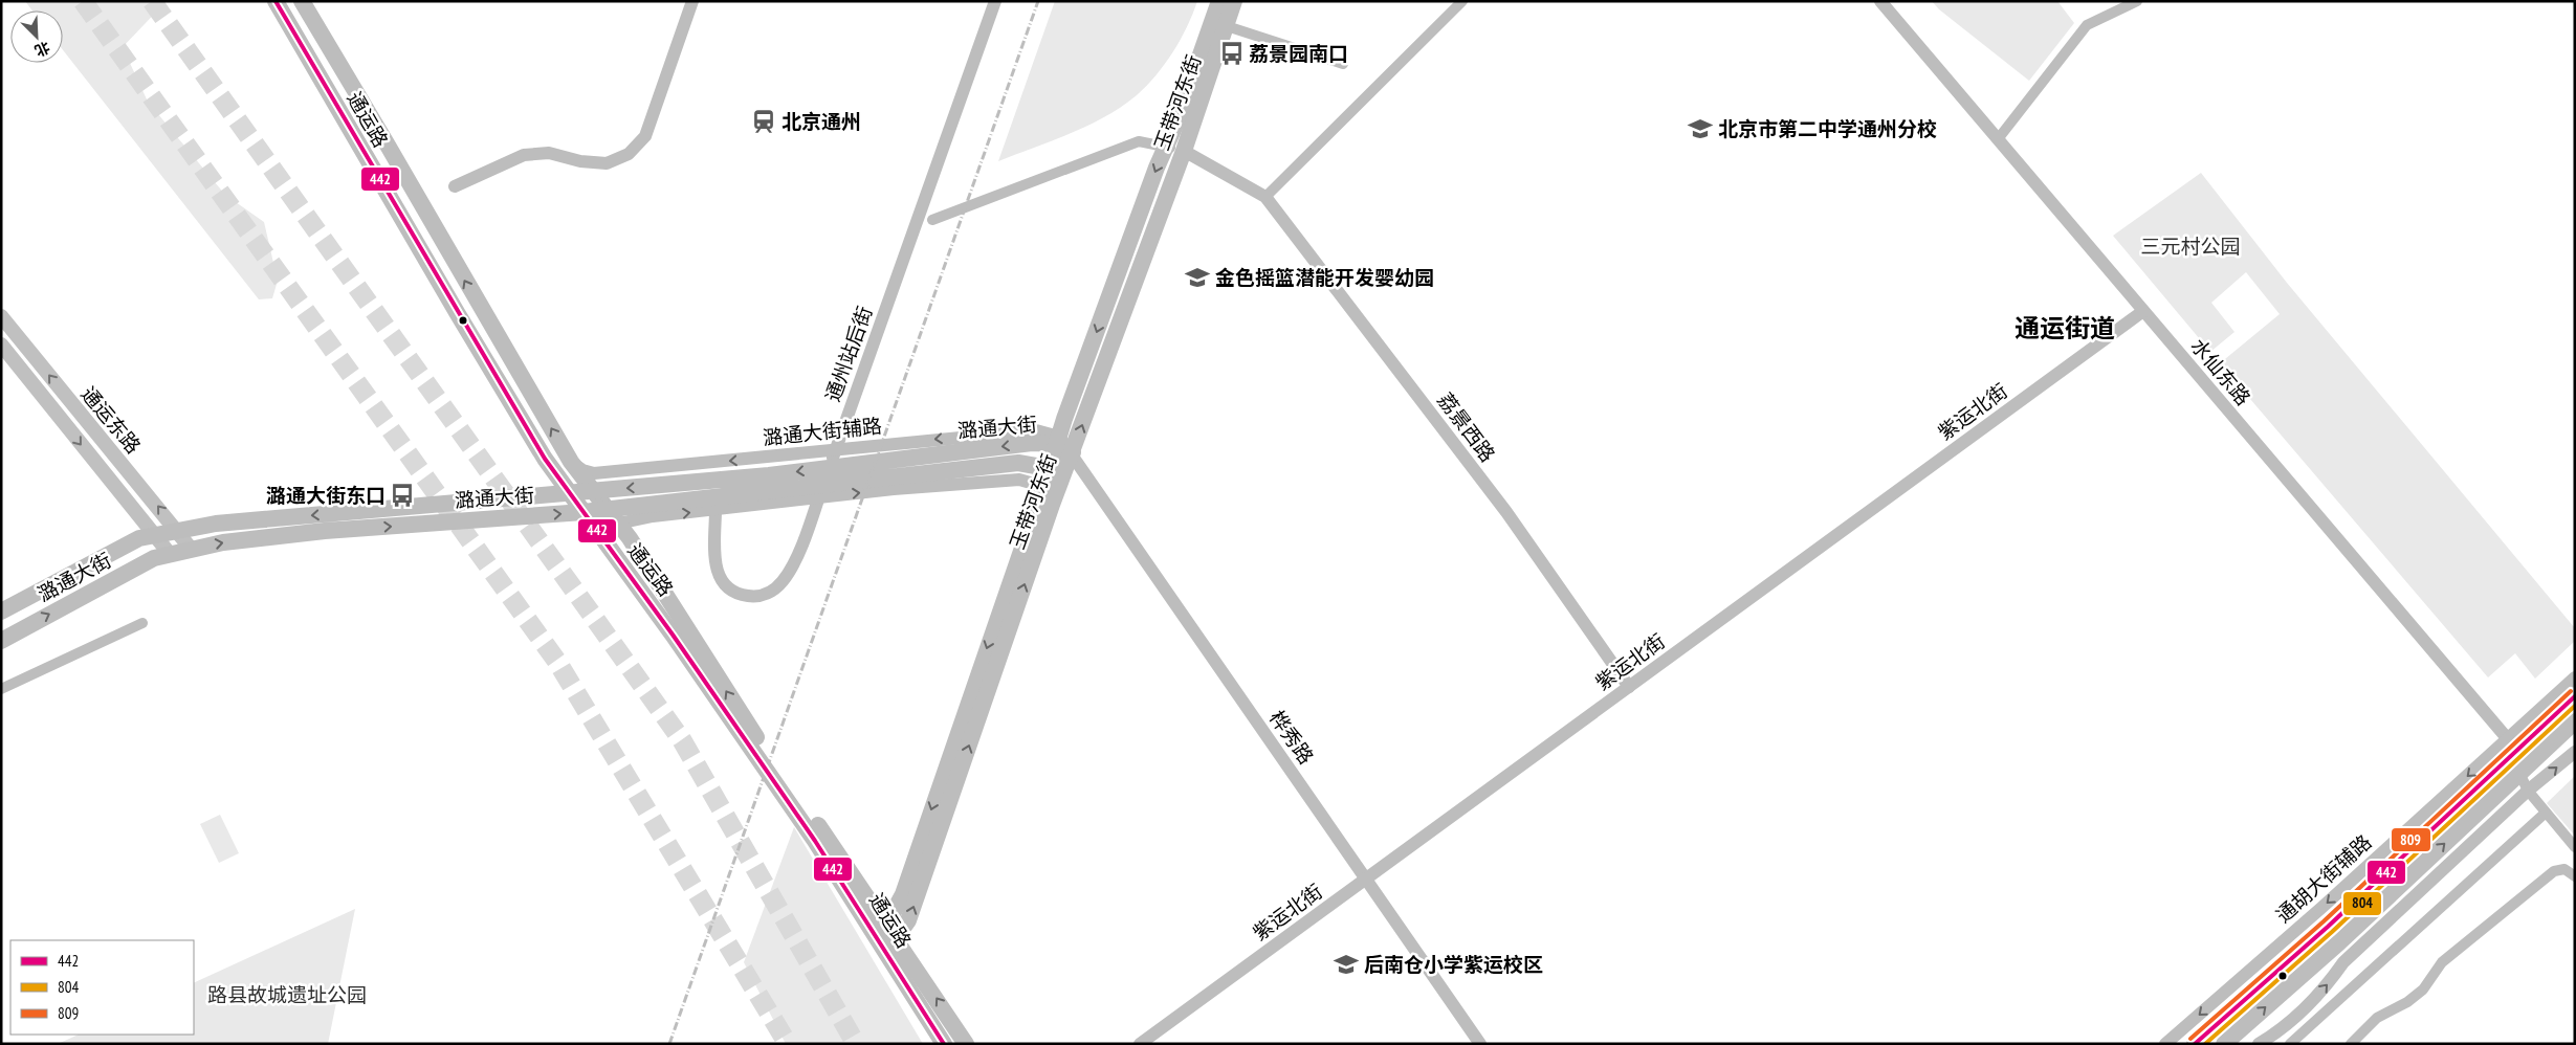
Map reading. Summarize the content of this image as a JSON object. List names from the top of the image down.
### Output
{
  "streets": {
    "main road": [
      "玉带河东街",
      "通运路",
      "通运东路",
      "潞通大街"
    ],
    "street": [
      "通州站后街",
      "水仙东路",
      "紫运北街",
      "荔景西路",
      "潞通大街辅路",
      "桦秀路",
      "通胡大街辅路"
    ]
  },
  "crossings": [
    ["玉带河东街", "通运路"],
    ["玉带河东街", "潞通大街"],
    ["玉带河东街", "荔景西路"],
    ["玉带河东街", "潞通大街辅路"],
    ["玉带河东街", "桦秀路"],
    ["通运路", "潞通大街"],
    ["通运路", "潞通大街辅路"],
    ["水仙东路", "紫运北街"],
    ["水仙东路", "通胡大街辅路"],
    ["紫运北街", "荔景西路"],
    ["紫运北街", "桦秀路"],
    ["通运东路", "潞通大街"],
    ["潞通大街", "潞通大街辅路"],
    ["潞通大街", "桦秀路"]
  ],
  "districts": ["通运街道"],
  "parks": ["三元村公园", "路县故城遗址公园"],
  "places": {
    "bus stop": ["荔景园南口", "潞通大街东口"],
    "station": ["北京通州"],
    "school or university": ["北京市第二中学通州分校", "金色摇篮潜能开发婴幼园", "后南仓小学紫运校区"]
  },
  "lines": ["transit line 442", "transit line 809", "transit line 804"],
  "legend": ["442", "804", "809"],
  "north": "bottom right"
}
